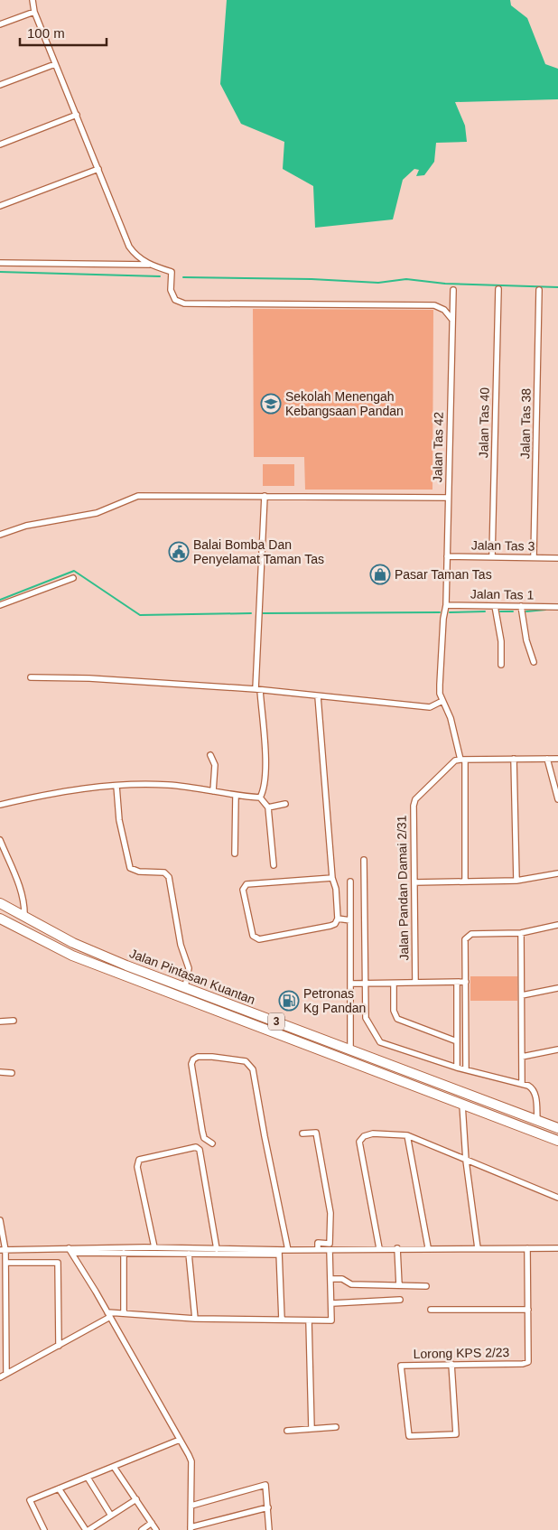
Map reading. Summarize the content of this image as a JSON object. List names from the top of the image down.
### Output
{
  "streets": {
    "highway": ["Jalan Pintasan Kuantan", "3"],
    "street": [
      "Jalan Tas 40",
      "Jalan Tas 38",
      "Jalan Tas 42",
      "Jalan Tas 3",
      "Jalan Tas 1",
      "Jalan Pandan Damai 2/31",
      "Lorong KPS 2/23"
    ]
  },
  "crossings": [
    ["Jalan Tas 40", "Jalan Tas 3"],
    ["Jalan Tas 38", "Jalan Tas 3"],
    ["Jalan Tas 42", "Jalan Tas 3"],
    ["Jalan Tas 42", "Jalan Tas 1"],
    ["Jalan Tas 42", "Jalan Pandan Damai 2/31"]
  ],
  "places": {
    "school or university": ["Sekolah Menengah Kebangsaan Pandan"],
    "public building": ["Balai Bomba Dan Penyelamat Taman Tas"],
    "shop": ["Pasar Taman Tas"],
    "fuel station": ["Petronas Kg Pandan"]
  },
  "scale_bar": "100 m"
}
